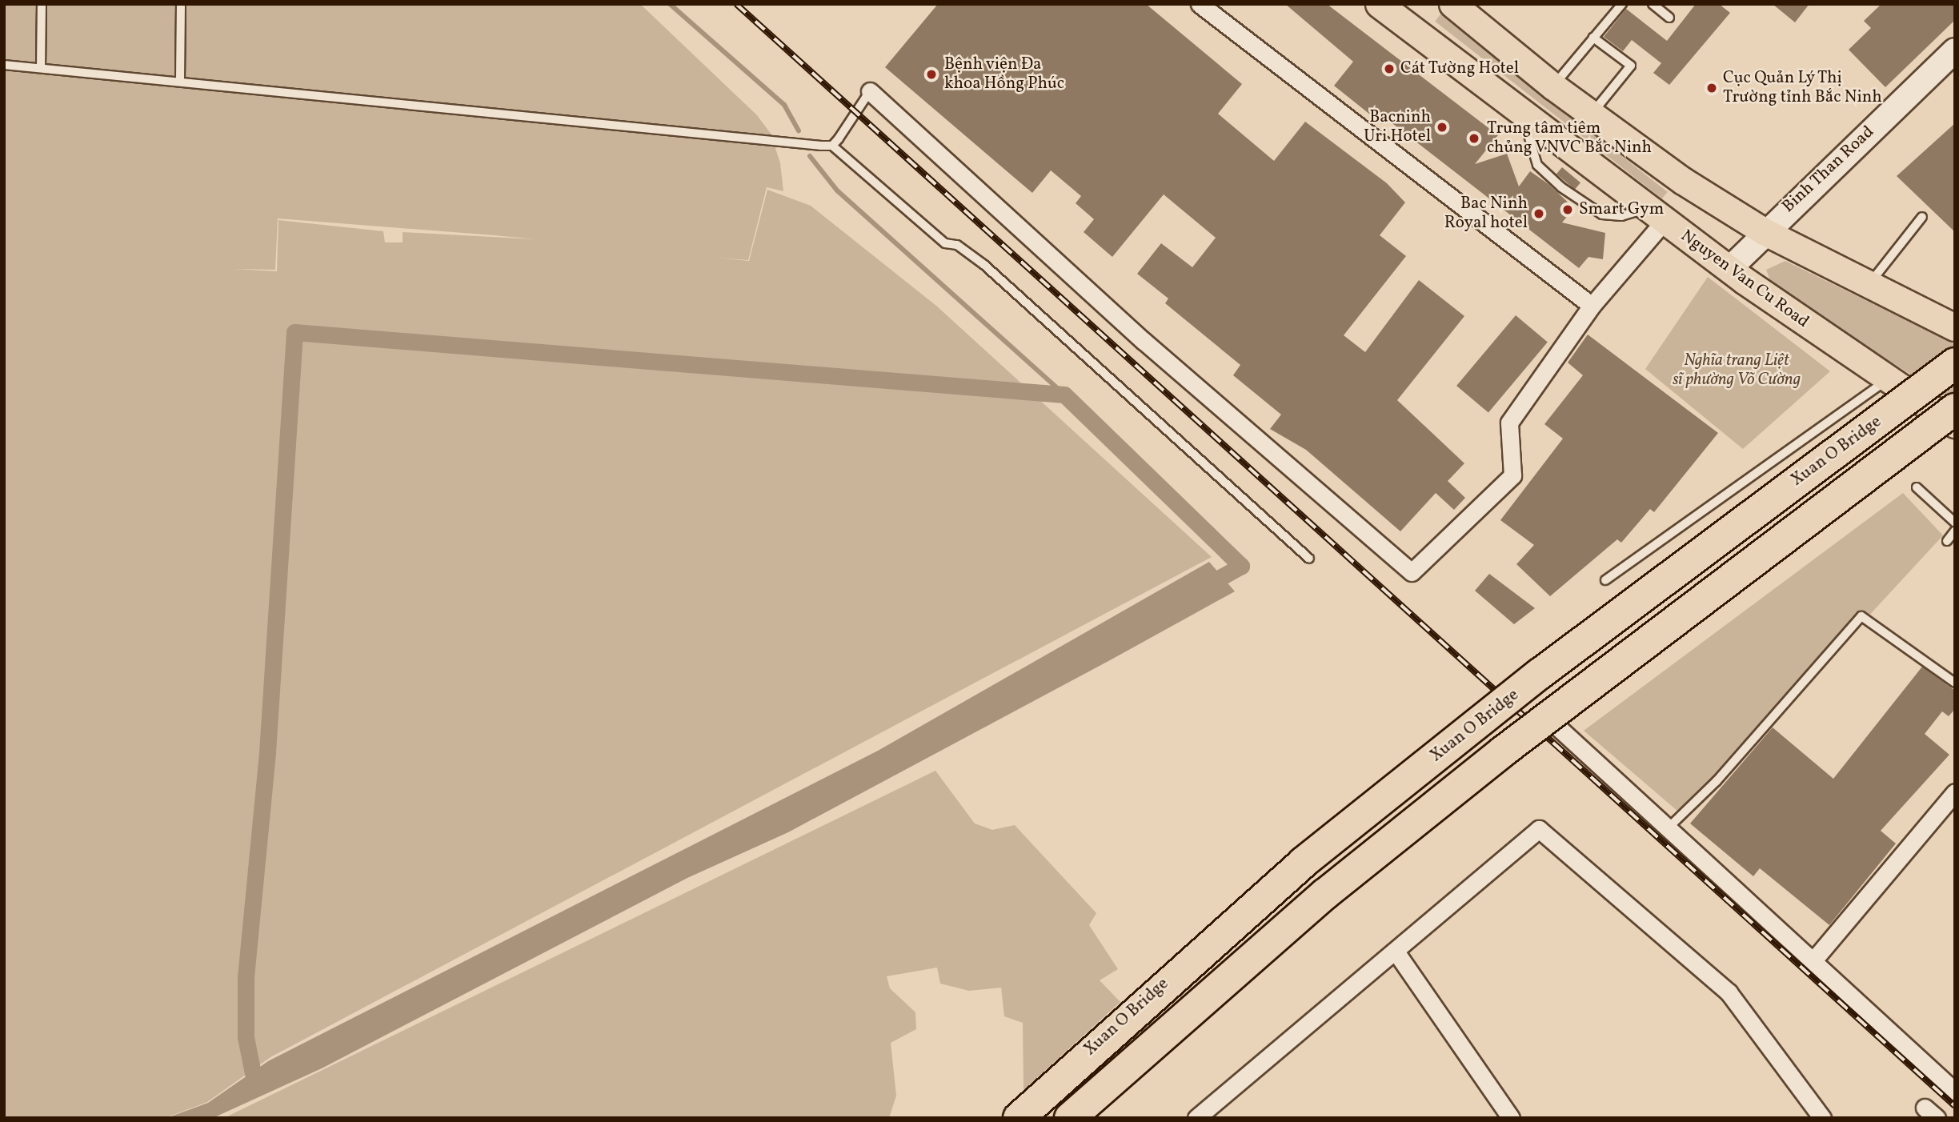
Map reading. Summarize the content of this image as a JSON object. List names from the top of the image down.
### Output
{
  "streets": {
    "highway": ["Xuan O Bridge"],
    "main road": ["Nguyen Van Cu Road"],
    "street": ["Binh Than Road"]
  },
  "crossings": [
    ["Binh Than Road", "Nguyen Van Cu Road"]
  ],
  "parks": ["Nghĩa trang Liệt sĩ phường Võ Cường"],
  "places": [
    "Cát Tường Hotel",
    "Bệnh viện Đa khoa Hồng Phúc",
    "Cục Quản Lý Thị Trường tỉnh Bắc Ninh",
    "Bacninh Uri Hotel",
    "Trung tâm tiêm chủng VNVC Bắc Ninh",
    "Smart Gym",
    "Bac Ninh Royal hotel"
  ]
}
